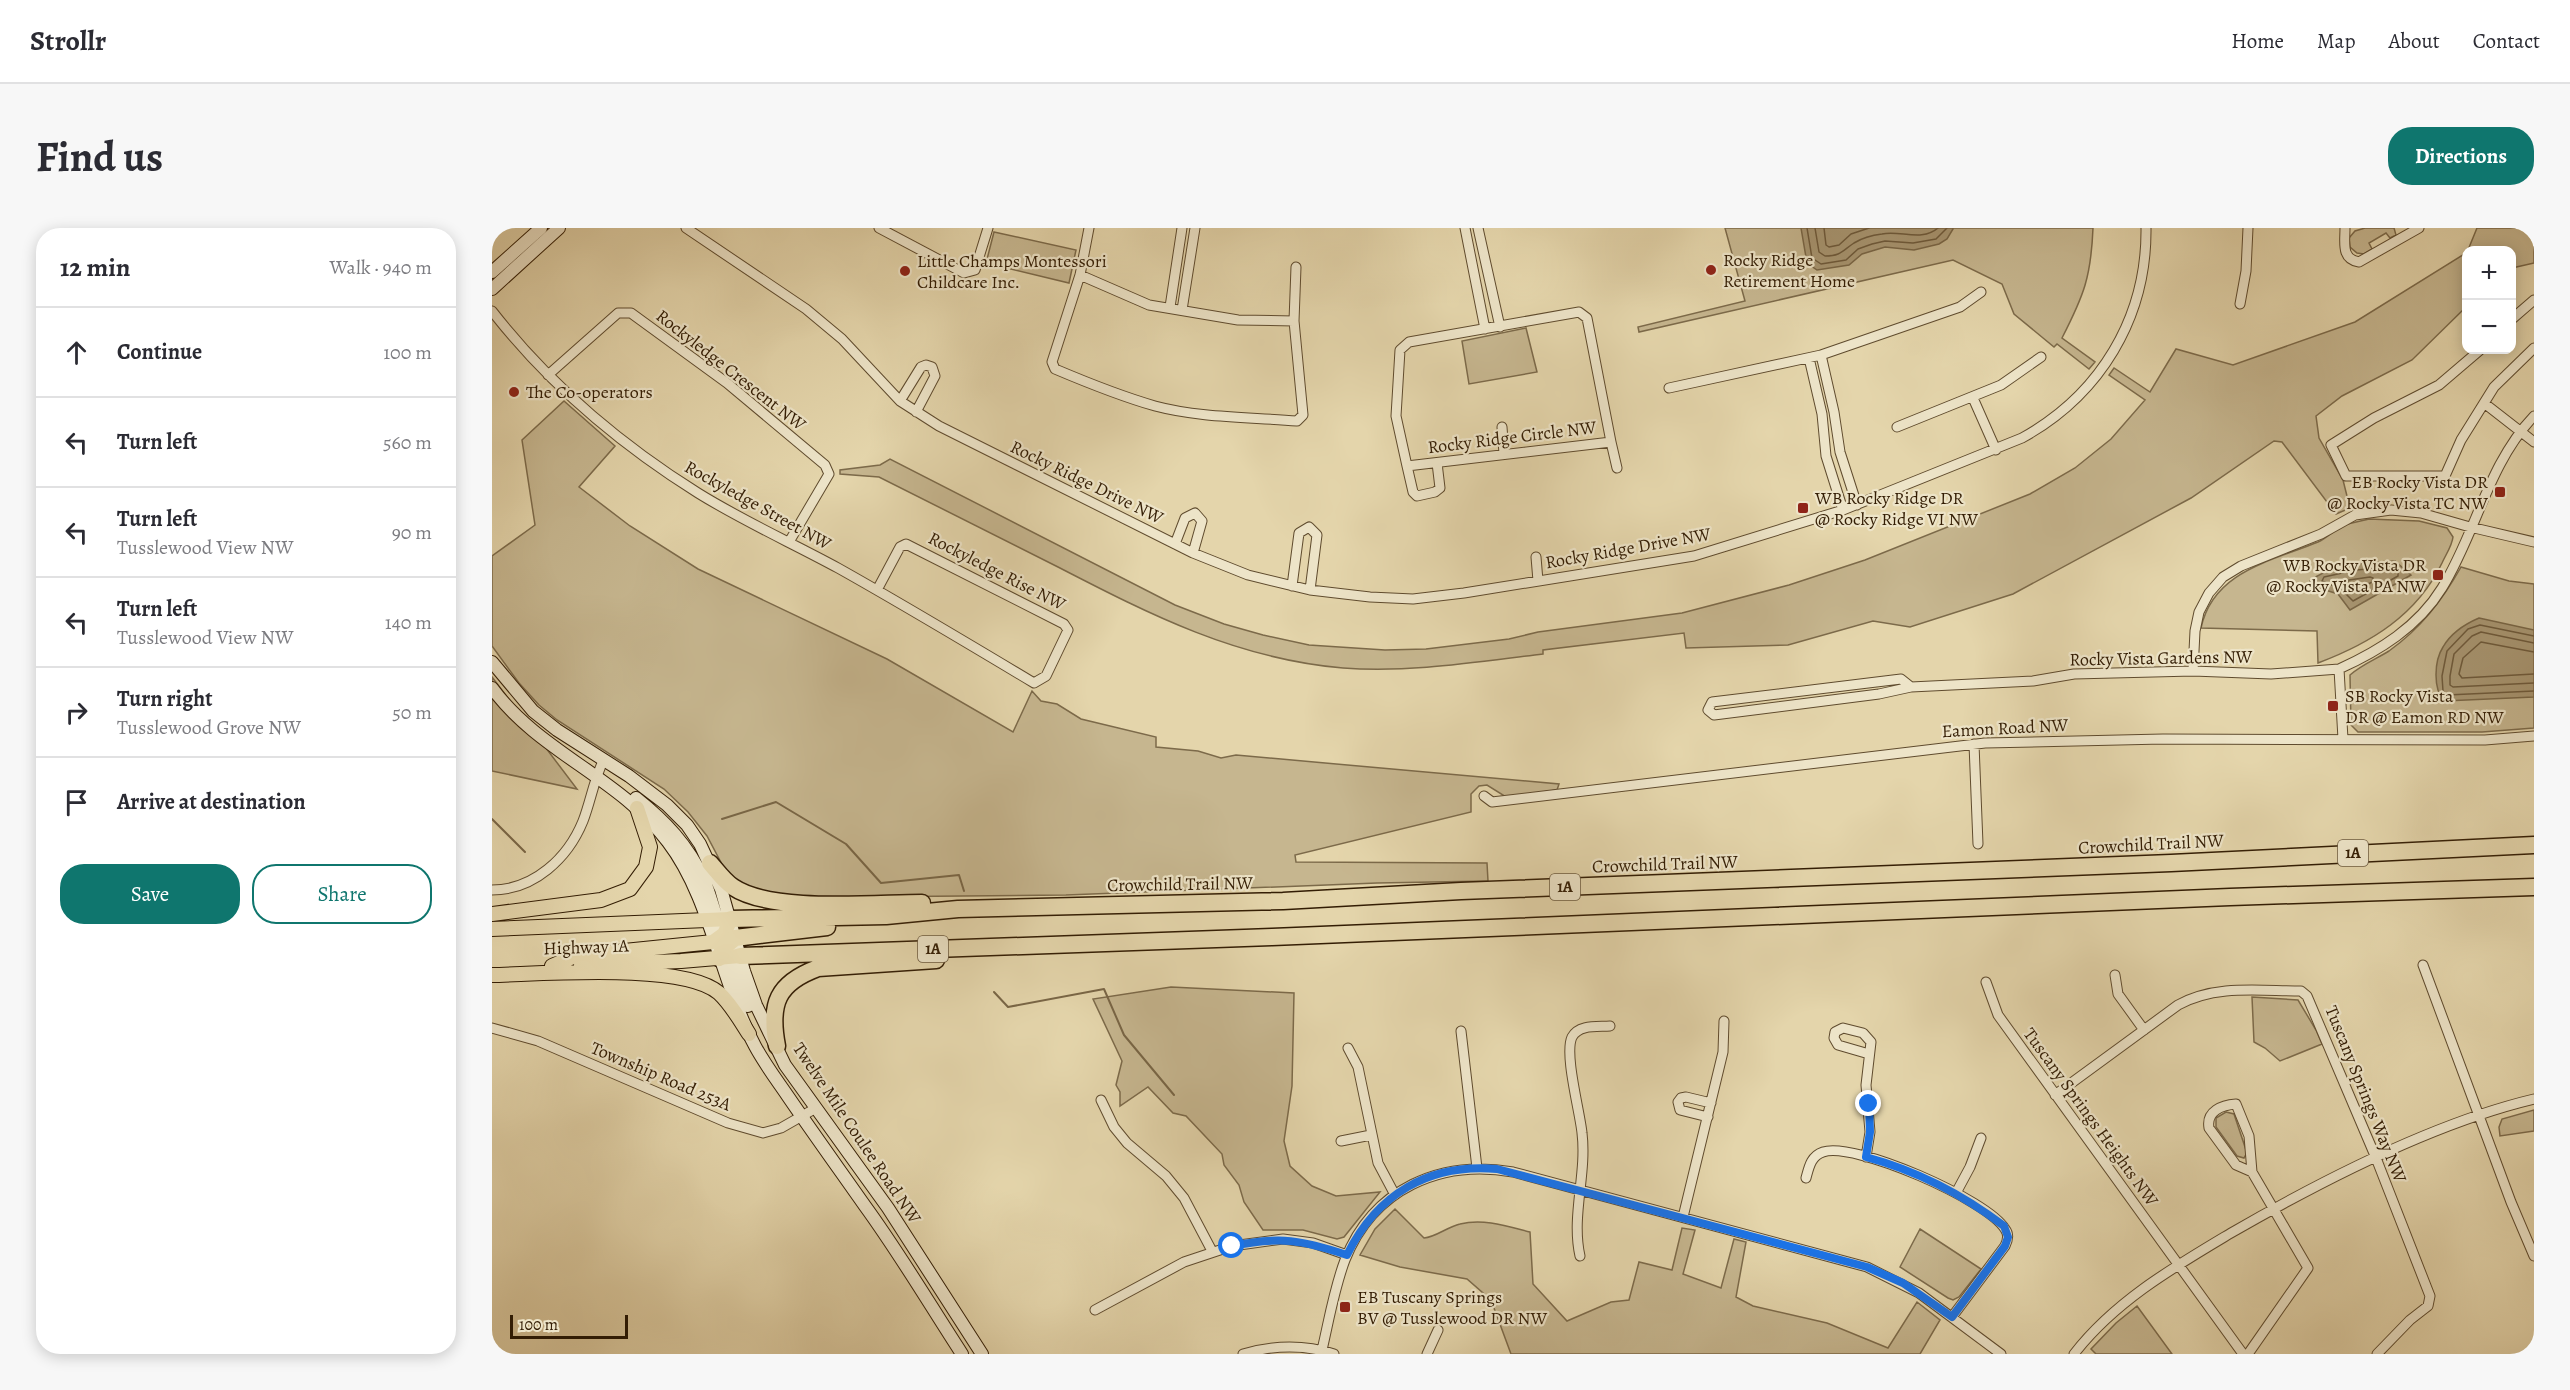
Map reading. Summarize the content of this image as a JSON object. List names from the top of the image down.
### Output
{
  "streets": {
    "highway": ["Crowchild Trail NW", "1A"],
    "main road": ["Highway 1A"],
    "street": [
      "Rockyledge Crescent NW",
      "Rocky Ridge Circle NW",
      "Rocky Ridge Drive NW",
      "Rockyledge Street NW",
      "Rockyledge Rise NW",
      "Rocky Vista Gardens NW",
      "Eamon Road NW",
      "Township Road 253A",
      "Tuscany Springs Way NW",
      "Tuscany Springs Heights NW",
      "Twelve Mile Coulee Road NW"
    ]
  },
  "crossings": [
    ["Rockyledge Crescent NW", "Rockyledge Street NW"],
    ["Rockyledge Street NW", "Rockyledge Rise NW"],
    ["Crowchild Trail NW", "1A"],
    ["Crowchild Trail NW", "Highway 1A"],
    ["Crowchild Trail NW", "Twelve Mile Coulee Road NW"],
    ["1A", "Highway 1A"],
    ["1A", "Twelve Mile Coulee Road NW"],
    ["Highway 1A", "Twelve Mile Coulee Road NW"],
    ["Township Road 253A", "Twelve Mile Coulee Road NW"],
    ["Tuscany Springs Way NW", "Tuscany Springs Heights NW"]
  ],
  "places": {
    "other": ["Rocky Ridge Retirement Home", "Little Champs Montessori Childcare Inc.", "The Co-operators"],
    "transit": [
      "EB Rocky Vista DR @ Rocky Vista TC NW",
      "WB Rocky Ridge DR @ Rocky Ridge VI NW",
      "WB Rocky Vista DR @ Rocky Vista PA NW",
      "SB Rocky Vista DR @ Eamon RD NW",
      "EB Tuscany Springs BV @ Tusslewood DR NW"
    ]
  },
  "scale_bar": "100 m",
  "page": {
    "header": "Strollr",
    "nav": [
      "Home",
      "Map",
      "About",
      "Contact"
    ],
    "buttons": [
      "Directions",
      ["Save", "Share"]
    ],
    "title": "Find us",
    "heading": ["12 min", "Walk · 940 m"],
    "map_buttons": ["+", "−"],
    "list": [
      ["Continue", "100 m"],
      ["Turn left", "560 m"],
      ["Turn left", "Tusslewood View NW", "90 m"],
      ["Turn left", "Tusslewood View NW", "140 m"],
      ["Turn right", "Tusslewood Grove NW", "50 m"],
      "Arrive at destination"
    ],
    "scale": "100 m"
  }
}
